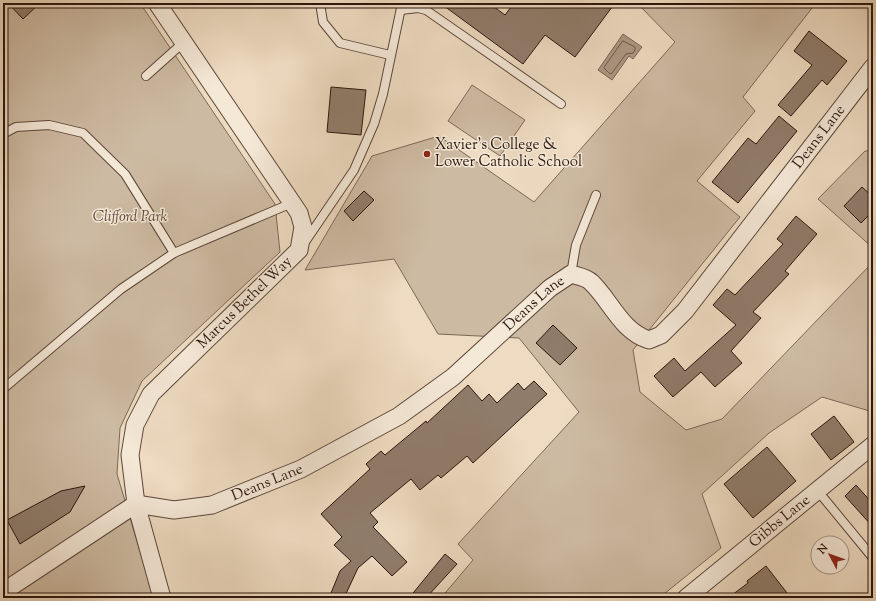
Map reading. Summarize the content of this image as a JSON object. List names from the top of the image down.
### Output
{
  "streets": {
    "street": ["Deans Lane", "Marcus Bethel Way", "Gibbs Lane"]
  },
  "crossings": [
    ["Deans Lane", "Marcus Bethel Way"]
  ],
  "parks": ["Clifford Park"],
  "places": ["Xavier's College & Lower Catholic School"],
  "north": "top left"
}
